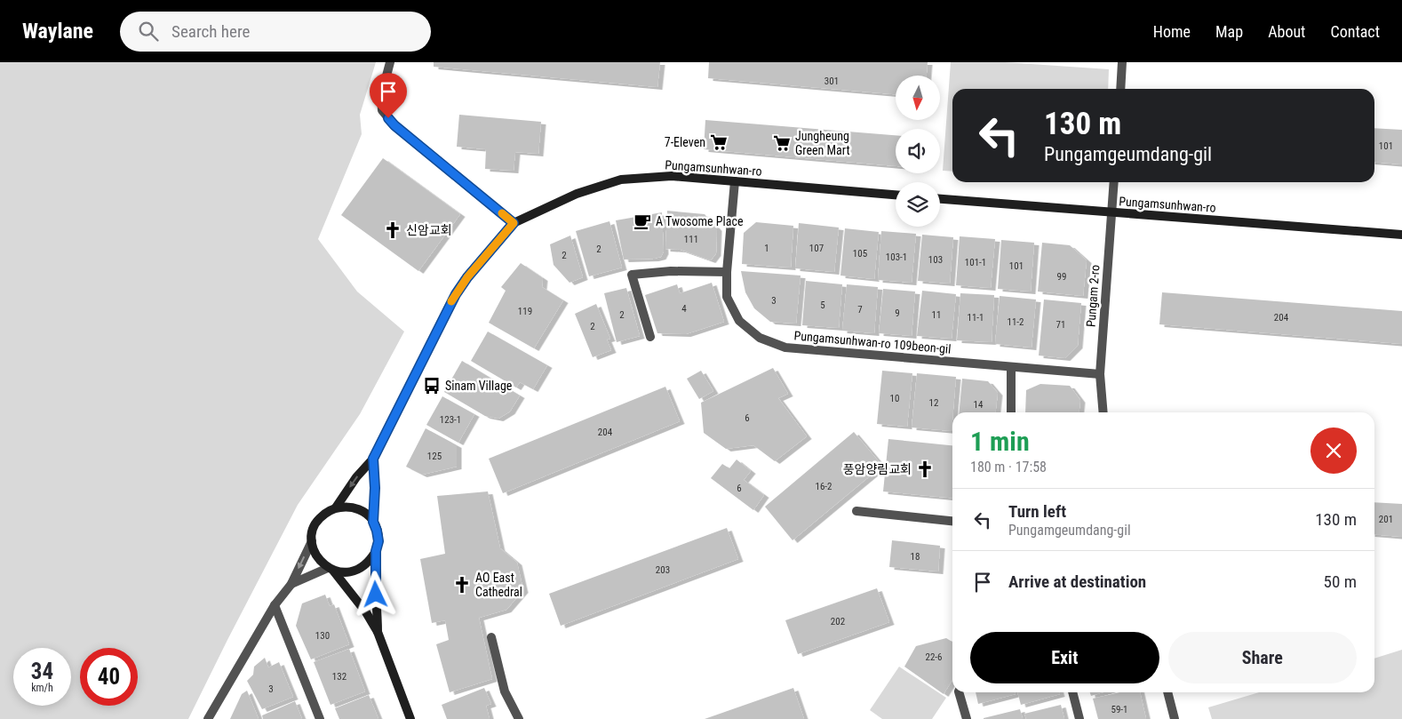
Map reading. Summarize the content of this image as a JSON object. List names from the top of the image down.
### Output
{
  "streets": {
    "street": ["Pungamsunhwan-ro", "Pungam 2-ro", "Pungamsunhwan-ro 109beon-gil"]
  },
  "crossings": [
    ["Pungamsunhwan-ro", "Pungam 2-ro"],
    ["Pungamsunhwan-ro", "Pungamsunhwan-ro 109beon-gil"],
    ["Pungam 2-ro", "Pungamsunhwan-ro 109beon-gil"]
  ],
  "places": {
    "supermarket": ["7-Eleven", "Jungheung Green Mart"],
    "cafe": ["A Twosome Place"],
    "church": ["신암교회", "풍암양림교회", "AO East Cathedral"],
    "bus stop": ["Sinam Village"]
  },
  "house_numbers": [
    "301",
    "101",
    "111",
    "1",
    "107",
    "2",
    "105",
    "2",
    "103-1",
    "103",
    "101-1",
    "101",
    "99",
    "3",
    "5",
    "4",
    "7",
    "119",
    "9",
    "2",
    "11",
    "11-1",
    "204",
    "11-2",
    "71",
    "2",
    "10",
    "12",
    "14",
    "6",
    "123-1",
    "204",
    "125",
    "16-2",
    "6",
    "201",
    "18",
    "203",
    "202",
    "130",
    "22-6",
    "132",
    "3",
    "59-1"
  ],
  "north": "bottom",
  "page": {
    "header": "Waylane",
    "search": "Search here",
    "nav": [
      "Home",
      "Map",
      "About",
      "Contact"
    ],
    "turn": ["130 m", "Pungamgeumdang-gil"],
    "heading": ["1 min", "180 m · 17:58"],
    "list": [
      {
        "name": "Turn left",
        "note": "Pungamgeumdang-gil",
        "value": "130 m"
      },
      {
        "name": "Arrive at destination",
        "value": "50 m"
      }
    ],
    "buttons": ["Exit", "Share"],
    "speed": "34 km/h",
    "limit": "40"
  }
}
